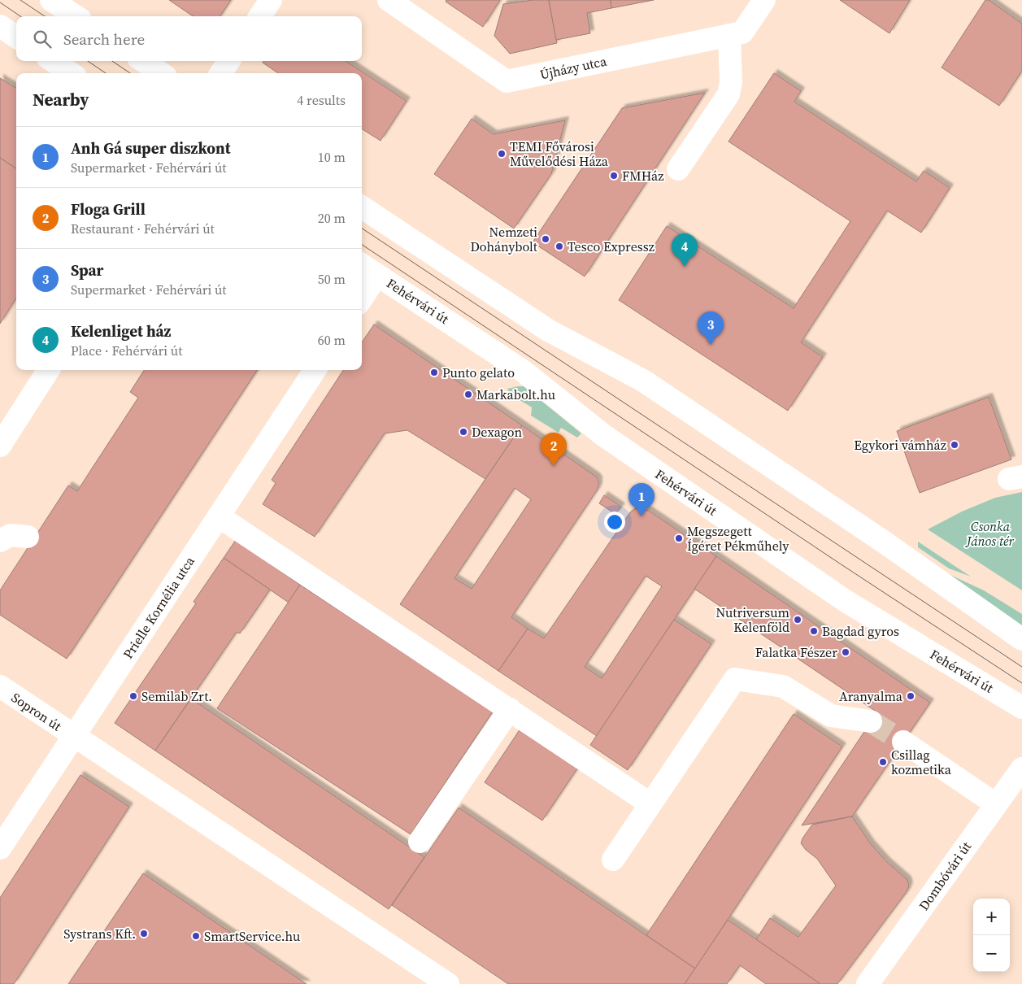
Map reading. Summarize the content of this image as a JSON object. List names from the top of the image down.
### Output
{
  "streets": {
    "street": [
      "Újházy utca",
      "Fehérvári út",
      "Prielle Kornélia utca",
      "Sopron út",
      "Dombóvári út"
    ]
  },
  "crossings": [
    ["Prielle Kornélia utca", "Sopron út"]
  ],
  "parks": ["Csonka János tér"],
  "places": [
    "TEMI Fővárosi Művelődési Háza",
    "FMHáz",
    "Nemzeti Dohánybolt",
    "Tesco Expressz",
    "Punto gelato",
    "Markabolt.hu",
    "Dexagon",
    "Egykori vámház",
    "Megszegett Ígéret Pékműhely",
    "Nutriversum Kelenföld",
    "Bagdad gyros",
    "Falatka Fészer",
    "Semilab Zrt.",
    "Aranyalma",
    "Csillag kozmetika",
    "Systrans Kft.",
    "SmartService.hu"
  ],
  "page": {
    "search": "Search here",
    "heading": ["Nearby", "4 results"],
    "list": [
      {
        "mark": "1",
        "name": "Anh Gá super diszkont",
        "note": "Supermarket · Fehérvári út",
        "value": "10 m"
      },
      {
        "mark": "2",
        "name": "Floga Grill",
        "note": "Restaurant · Fehérvári út",
        "value": "20 m"
      },
      {
        "mark": "3",
        "name": "Spar",
        "note": "Supermarket · Fehérvári út",
        "value": "50 m"
      },
      {
        "mark": "4",
        "name": "Kelenliget ház",
        "note": "Place · Fehérvári út",
        "value": "60 m"
      }
    ],
    "pins": [
      "4",
      "3",
      "2",
      "1"
    ],
    "map_buttons": ["+", "−"]
  }
}
